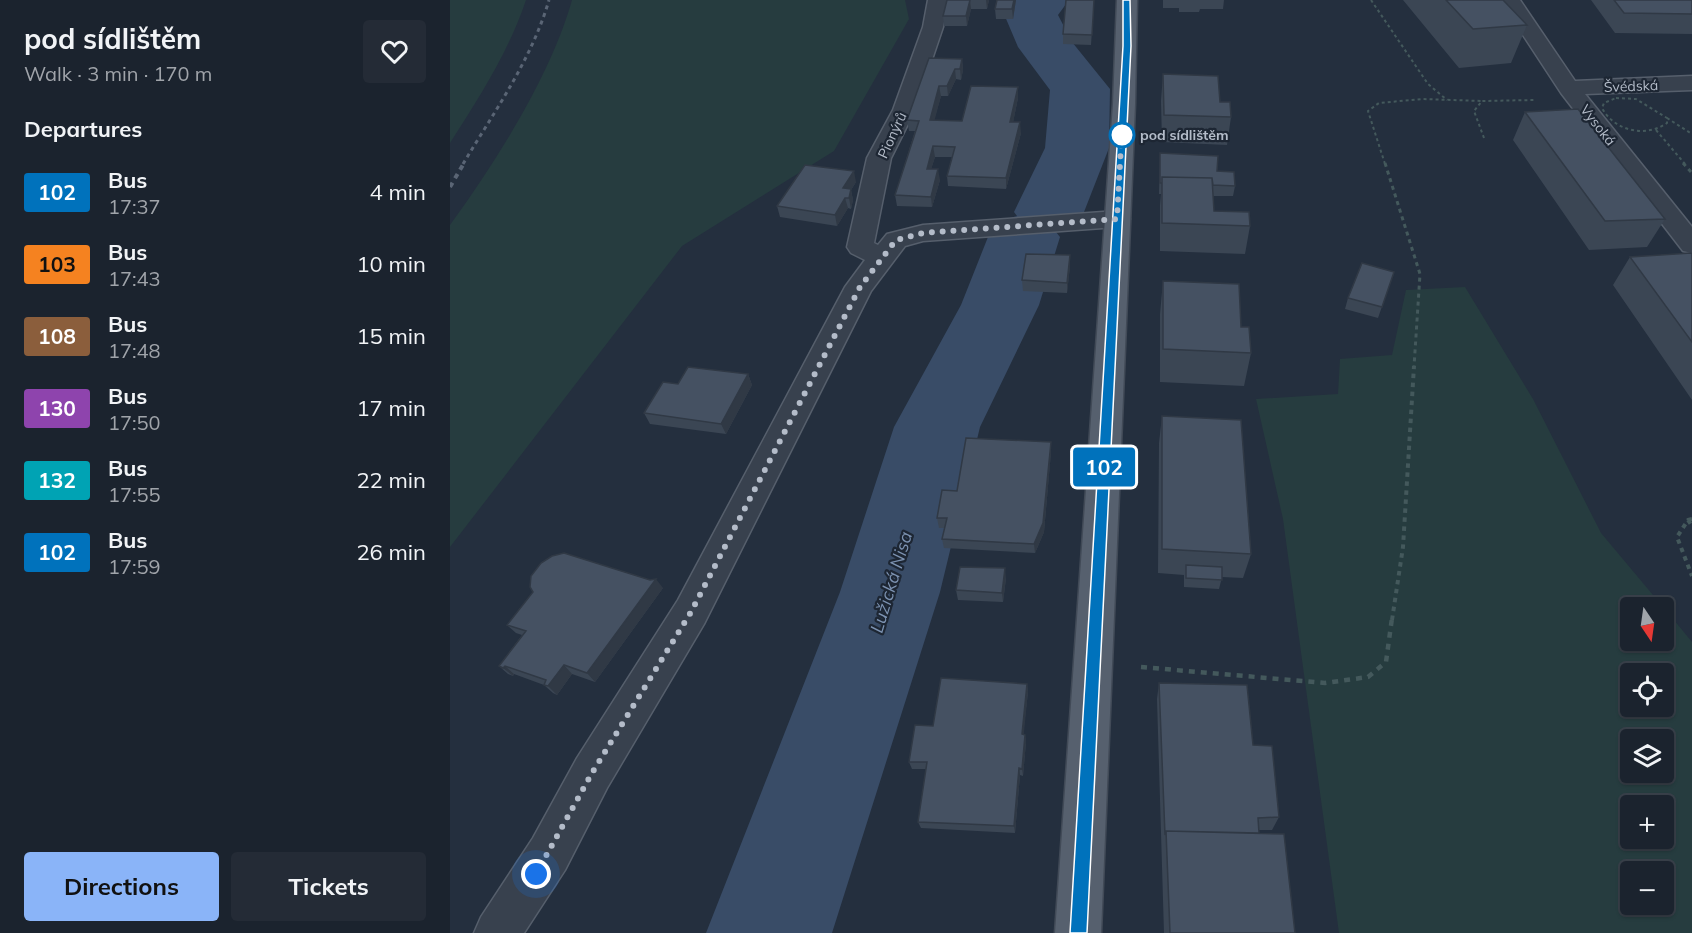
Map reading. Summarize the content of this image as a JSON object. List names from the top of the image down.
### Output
{
  "streets": {
    "street": ["Švédská", "Vysoká", "Pionýrů"]
  },
  "crossings": [
    ["Švédská", "Vysoká"]
  ],
  "water": ["Lužická Nisa"],
  "places": ["pod sídlištěm"],
  "lines": ["bus line 102"],
  "north": "bottom",
  "page": {
    "heading": [
      ["pod sídlištěm", "Walk · 3 min · 170 m"],
      "Departures"
    ],
    "on_map": "102",
    "list": [
      {
        "mark": "102",
        "name": "Bus",
        "note": "17:37",
        "value": "4 min"
      },
      {
        "mark": "103",
        "name": "Bus",
        "note": "17:43",
        "value": "10 min"
      },
      {
        "mark": "108",
        "name": "Bus",
        "note": "17:48",
        "value": "15 min"
      },
      {
        "mark": "130",
        "name": "Bus",
        "note": "17:50",
        "value": "17 min"
      },
      {
        "mark": "132",
        "name": "Bus",
        "note": "17:55",
        "value": "22 min"
      },
      {
        "mark": "102",
        "name": "Bus",
        "note": "17:59",
        "value": "26 min"
      }
    ],
    "map_buttons": ["+", "−"],
    "buttons": ["Directions", "Tickets"]
  }
}
